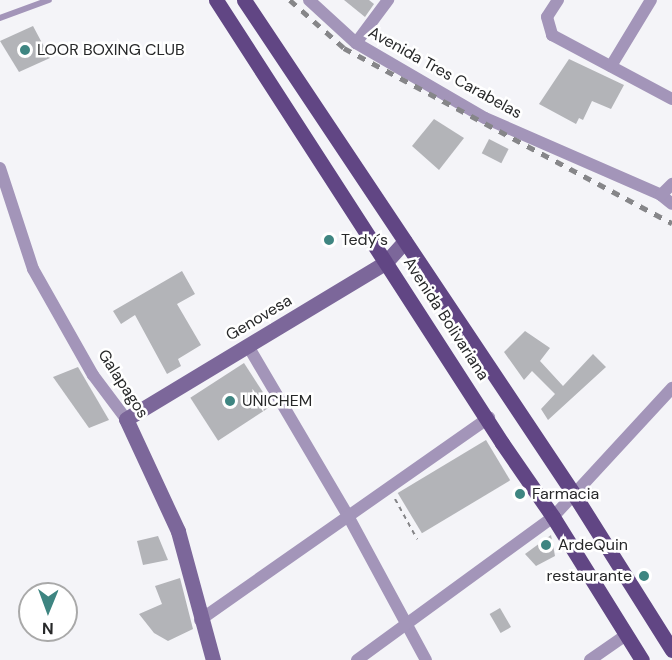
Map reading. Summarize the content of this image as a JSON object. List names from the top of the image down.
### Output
{
  "streets": {
    "main road": ["Avenida Bolivariana"],
    "street": ["Avenida Tres Carabelas", "Genovesa", "Galapagos"]
  },
  "crossings": [
    ["Genovesa", "Avenida Bolivariana"],
    ["Genovesa", "Galapagos"]
  ],
  "places": [
    "LOOR BOXING CLUB",
    "Tedy´s",
    "UNICHEM",
    "Farmacia",
    "ArdeQuin",
    "restaurante"
  ],
  "north": "bottom"
}
